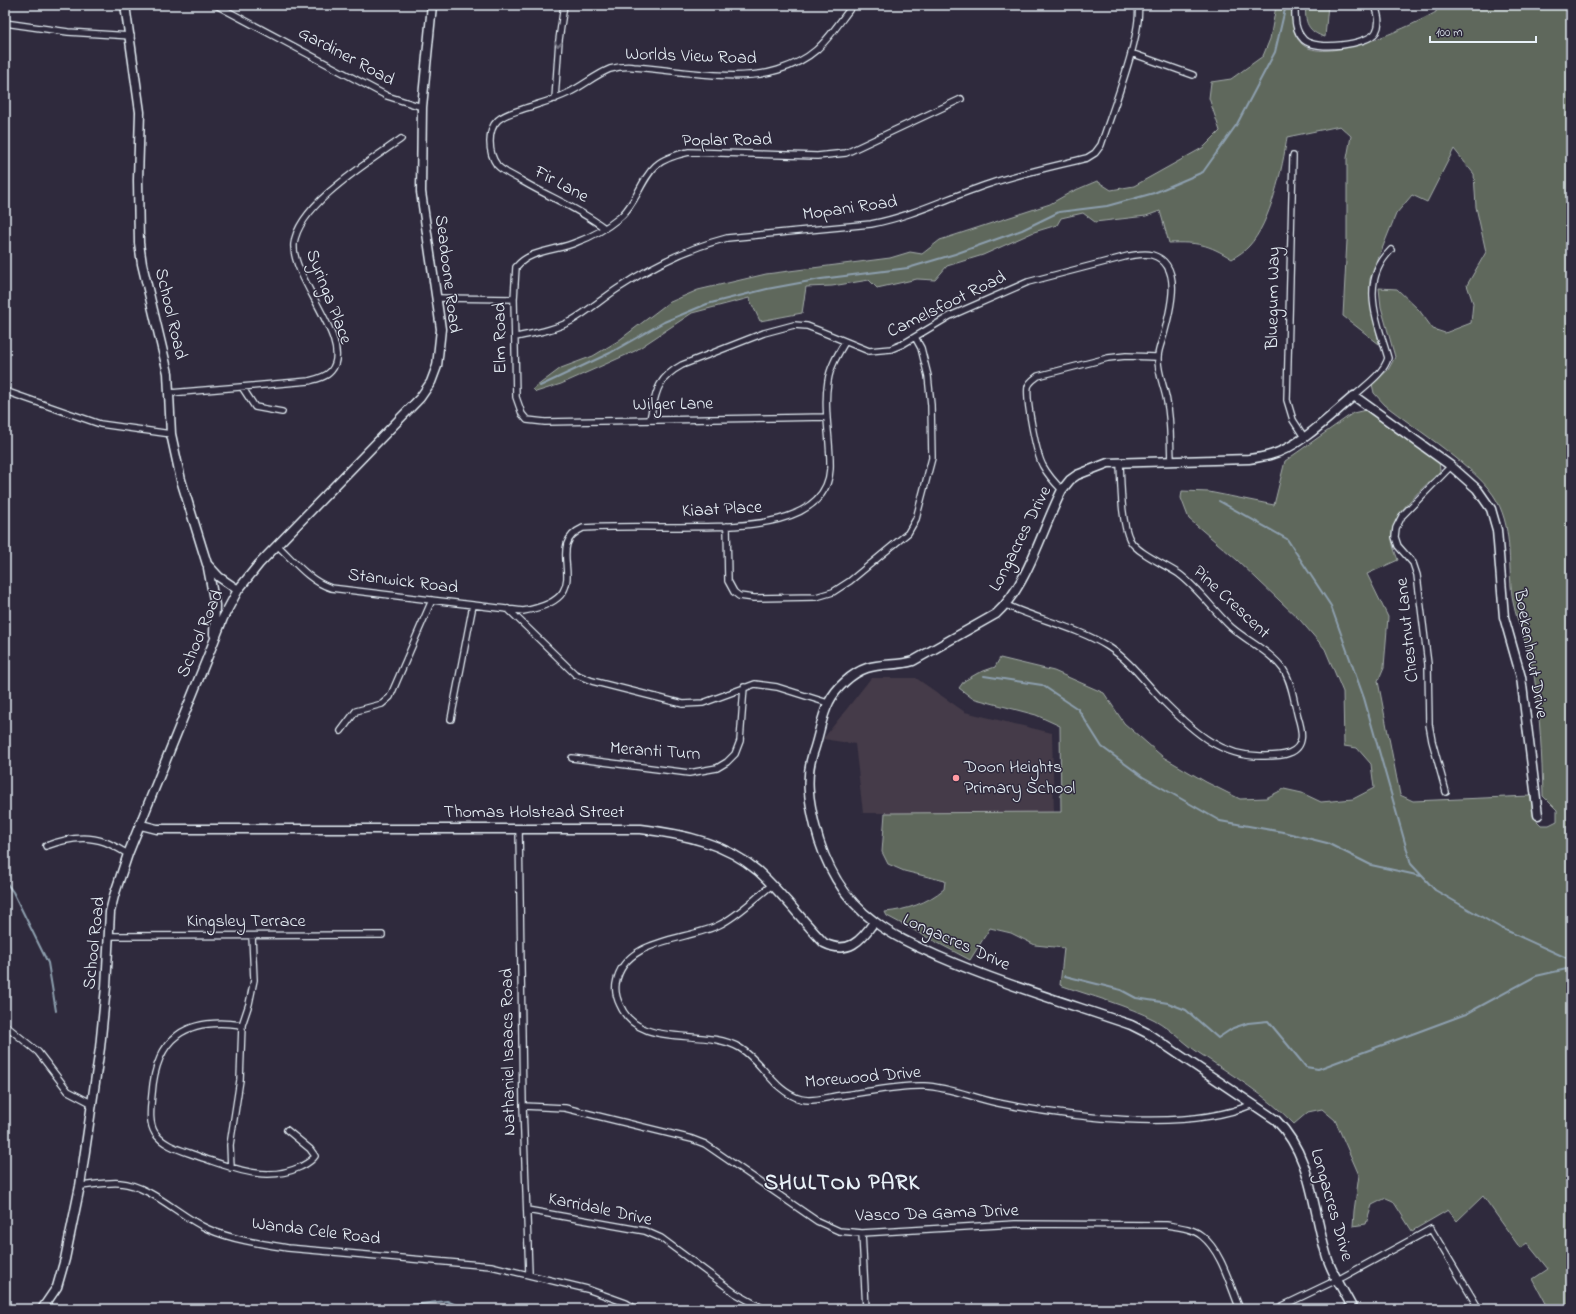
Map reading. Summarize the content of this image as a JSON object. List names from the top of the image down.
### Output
{
  "streets": {
    "street": [
      "Gardiner Road",
      "Worlds View Road",
      "Poplar Road",
      "Fir Lane",
      "Mopani Road",
      "Seadoone Road",
      "Syringa Place",
      "Bluegum Way",
      "Camelsfoot Road",
      "School Road",
      "Elm Road",
      "Wilger Lane",
      "Kiaat Place",
      "Longacres Drive",
      "Stanwick Road",
      "Pine Crescent",
      "Chestnut Lane",
      "Boekenhout Drive",
      "Meranti Turn",
      "Thomas Holstead Street",
      "Kingsley Terrace",
      "Nathaniel Isaacs Road",
      "Morewood Drive",
      "Karridale Drive",
      "Vasco Da Gama Drive",
      "Wanda Cele Road"
    ]
  },
  "crossings": [
    ["Gardiner Road", "Seadoone Road"],
    ["Worlds View Road", "Fir Lane"],
    ["Poplar Road", "Fir Lane"],
    ["Poplar Road", "Elm Road"],
    ["Mopani Road", "Elm Road"],
    ["Seadoone Road", "School Road"],
    ["Seadoone Road", "Stanwick Road"],
    ["Syringa Place", "School Road"],
    ["Bluegum Way", "Longacres Drive"],
    ["Camelsfoot Road", "Wilger Lane"],
    ["Camelsfoot Road", "Kiaat Place"],
    ["Camelsfoot Road", "Longacres Drive"],
    ["School Road", "Thomas Holstead Street"],
    ["School Road", "Kingsley Terrace"],
    ["School Road", "Wanda Cele Road"],
    ["Elm Road", "Wilger Lane"],
    ["Wilger Lane", "Kiaat Place"],
    ["Kiaat Place", "Stanwick Road"],
    ["Longacres Drive", "Pine Crescent"],
    ["Longacres Drive", "Boekenhout Drive"],
    ["Longacres Drive", "Thomas Holstead Street"],
    ["Longacres Drive", "Morewood Drive"],
    ["Chestnut Lane", "Boekenhout Drive"],
    ["Thomas Holstead Street", "Nathaniel Isaacs Road"],
    ["Thomas Holstead Street", "Morewood Drive"],
    ["Nathaniel Isaacs Road", "Karridale Drive"],
    ["Nathaniel Isaacs Road", "Vasco Da Gama Drive"],
    ["Nathaniel Isaacs Road", "Wanda Cele Road"]
  ],
  "districts": ["SHULTON PARK"],
  "places": ["Doon Heights Primary School"],
  "scale_bar": "100 m"
}
